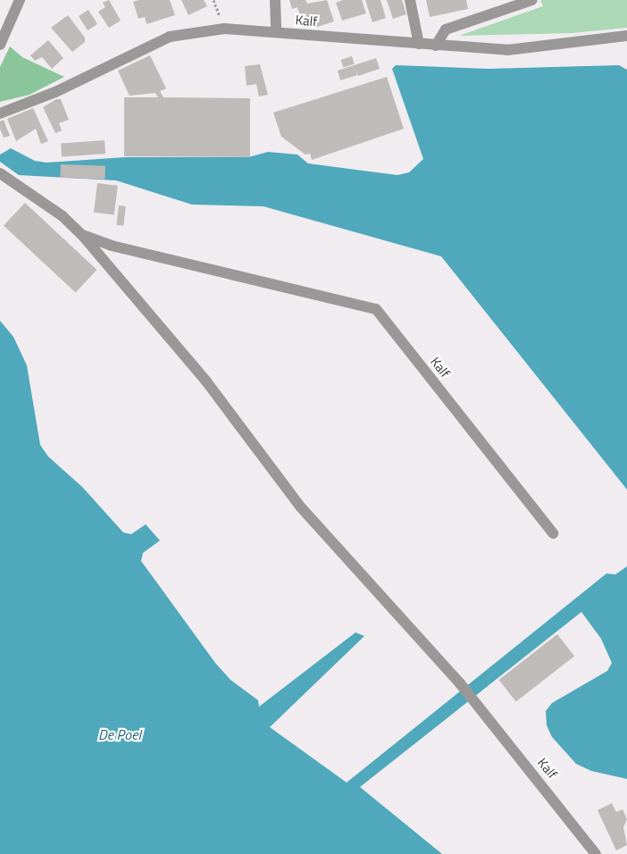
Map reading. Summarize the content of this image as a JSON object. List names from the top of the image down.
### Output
{
  "streets": {
    "street": ["Kalf"]
  },
  "water": ["De Poel"]
}
